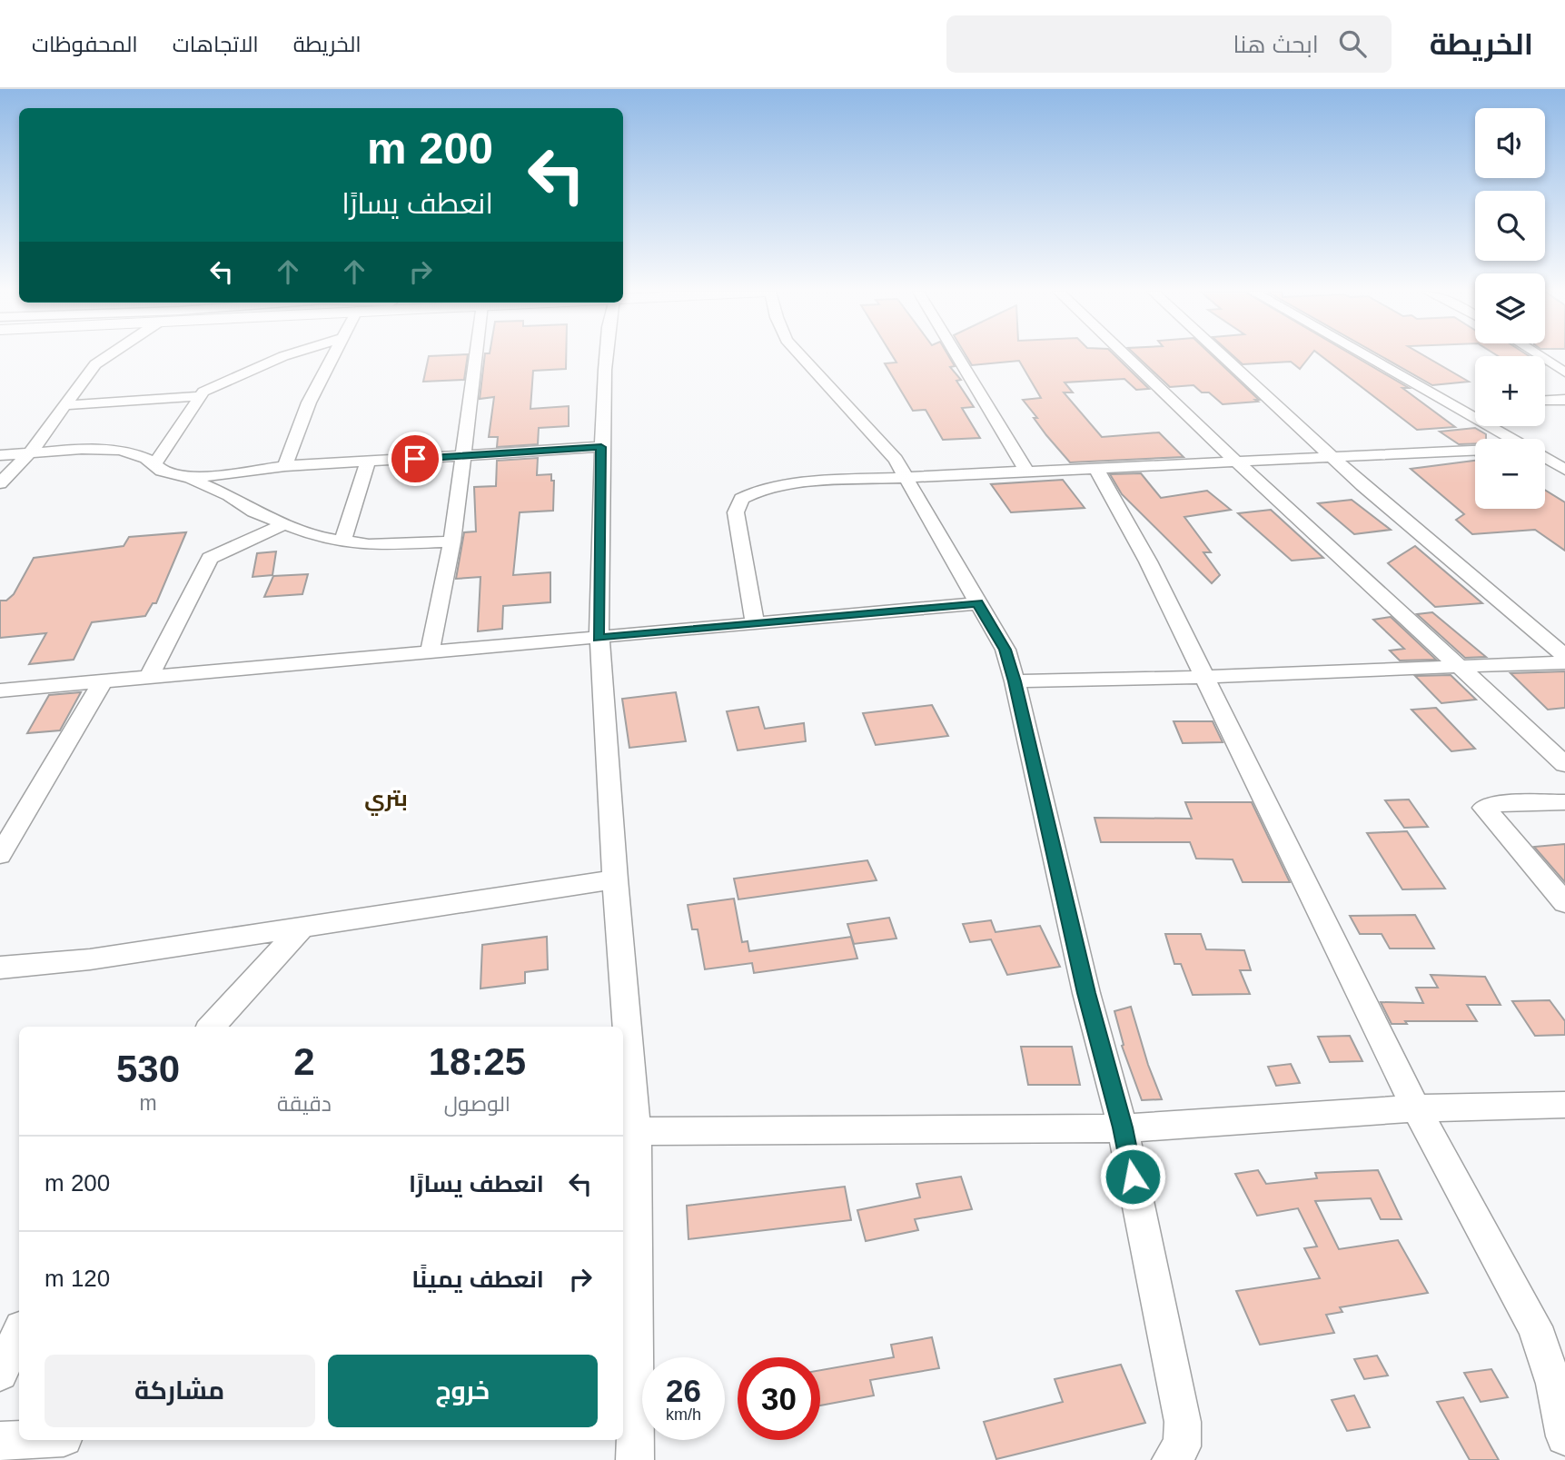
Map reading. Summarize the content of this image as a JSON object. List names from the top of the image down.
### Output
{
  "districts": ["بتري"],
  "page": {
    "header": "الخريطة",
    "search": "ابحث هنا",
    "nav": ["الخريطة", "الاتجاهات", "المحفوظات"],
    "map_buttons": ["+", "−"],
    "turn": ["200 m", "انعطف يسارًا"],
    "eta": [
      "18:25",
      "الوصول",
      "2",
      "دقيقة",
      "530",
      "m"
    ],
    "list": [
      {
        "name": "انعطف يسارًا",
        "value": "200 m"
      },
      {
        "name": "انعطف يمينًا",
        "value": "120 m"
      }
    ],
    "buttons": ["خروج", "مشاركة"],
    "speed": "26 km/h",
    "limit": "30"
  }
}
